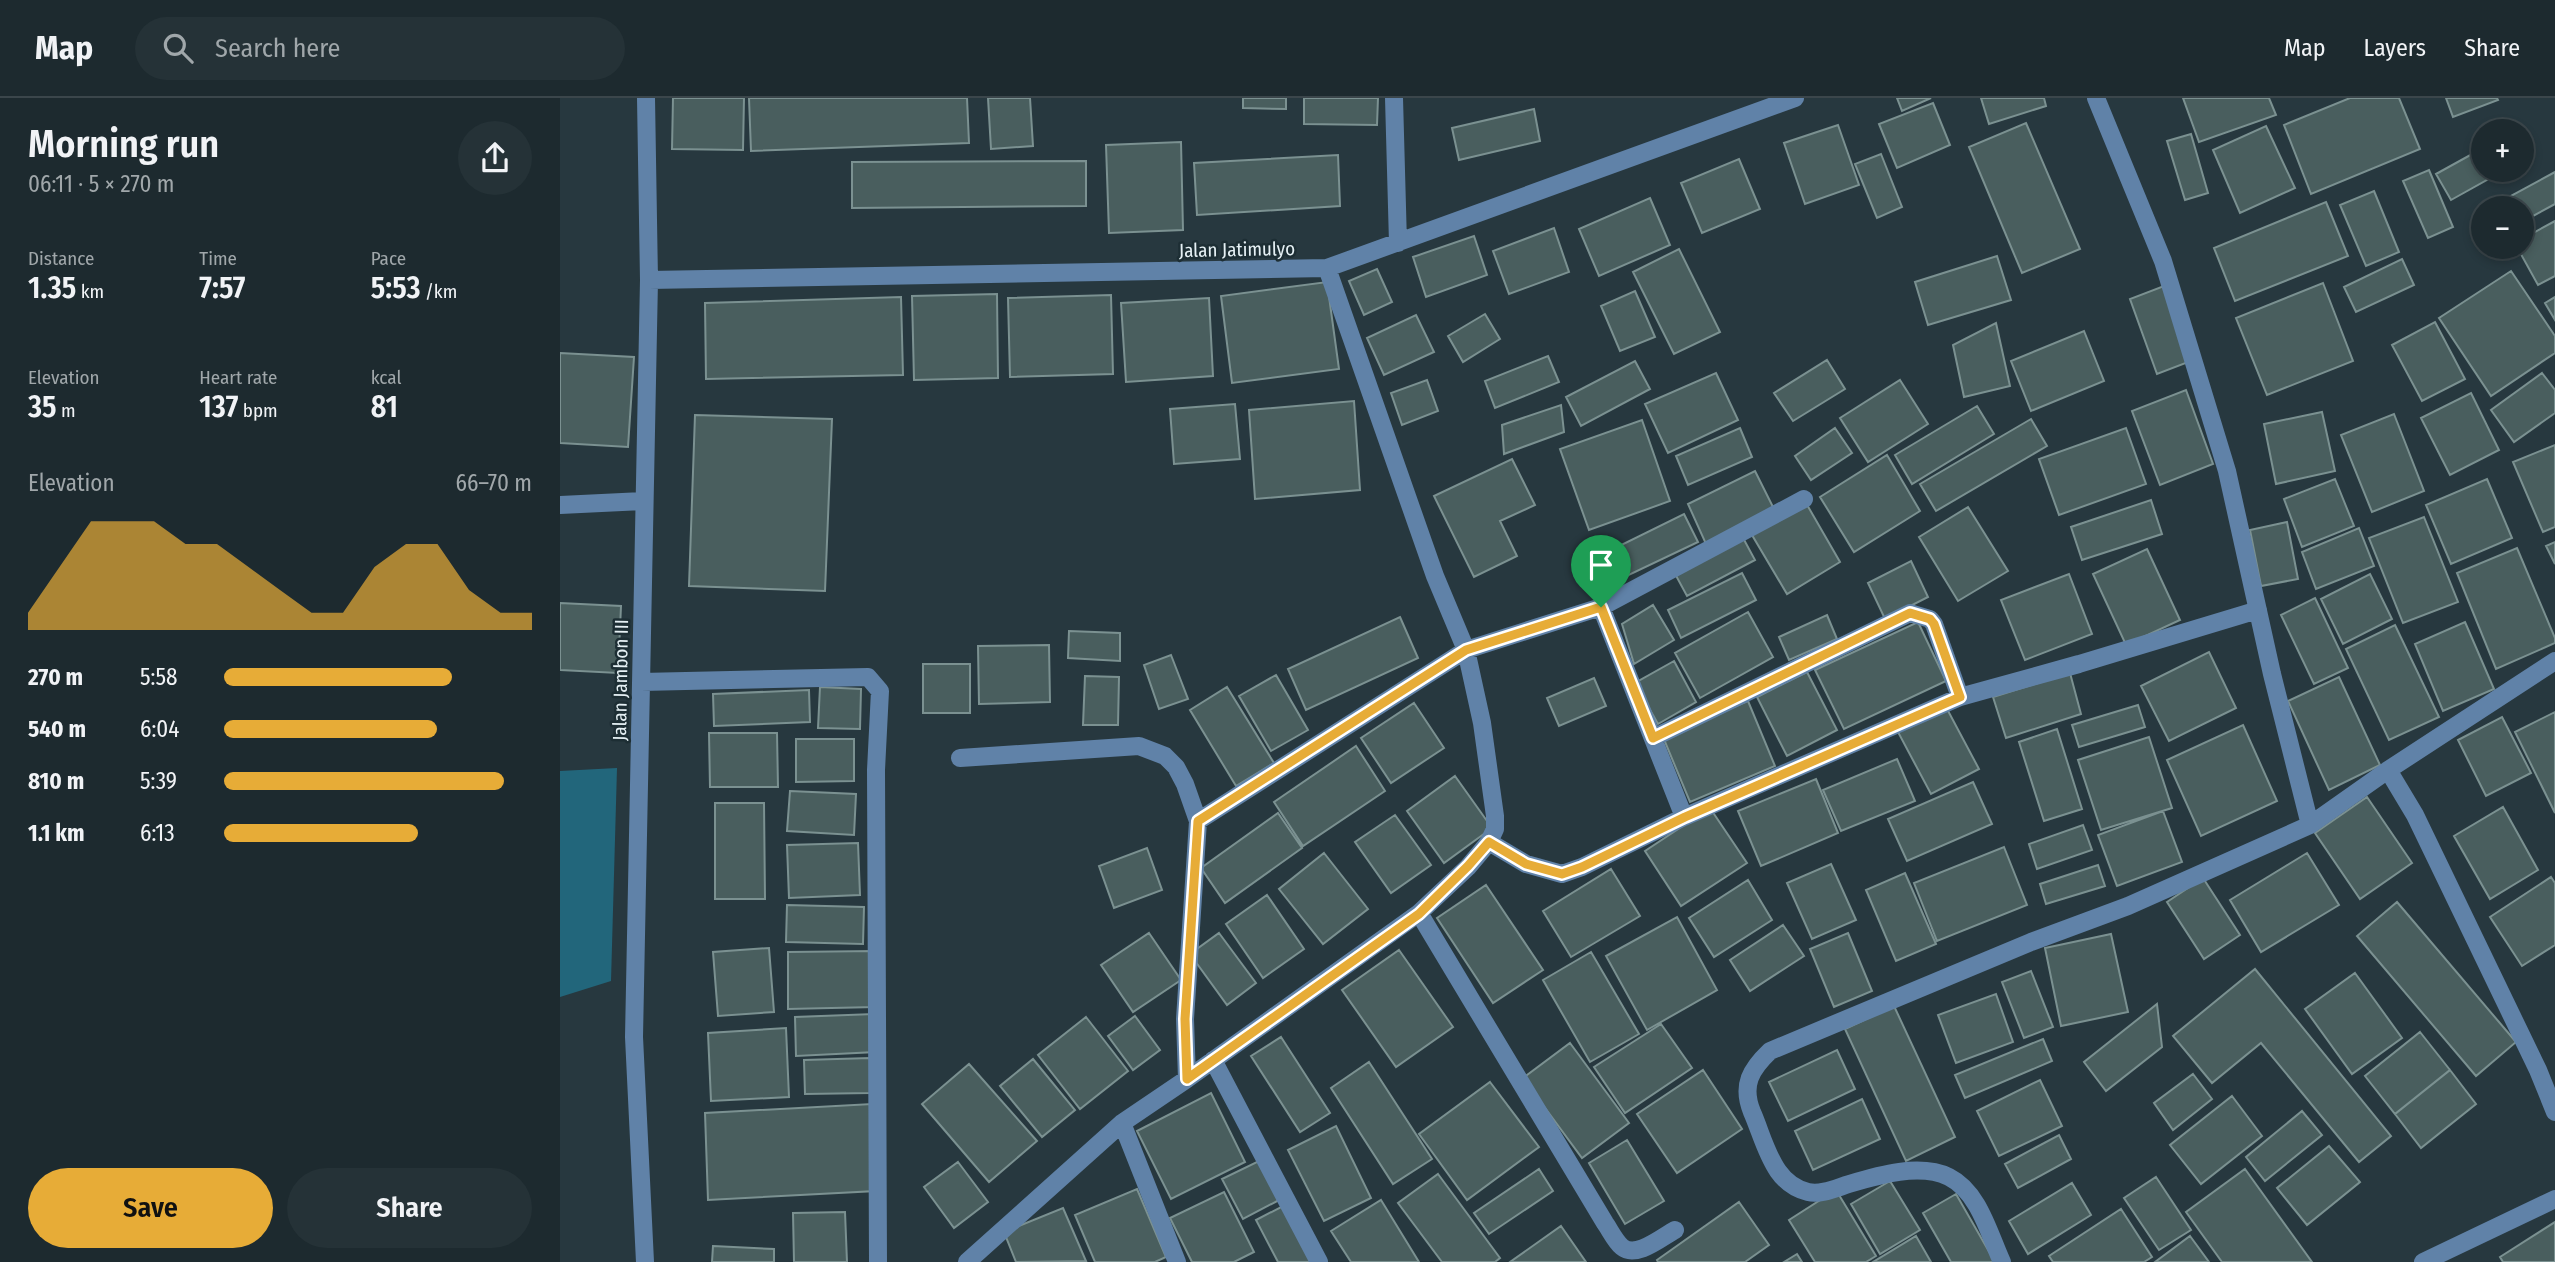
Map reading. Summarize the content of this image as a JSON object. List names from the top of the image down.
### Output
{
  "streets": {
    "street": ["Jalan Jatimulyo", "Jalan Jambon III"]
  },
  "crossings": [
    ["Jalan Jatimulyo", "Jalan Jambon III"]
  ],
  "page": {
    "header": "Map",
    "search": "Search here",
    "nav": ["Map", "Layers", "Share"],
    "heading": ["Morning run", "06:11 · 5 × 270 m"],
    "map_buttons": ["+", "−"],
    "stats": [
      ["Distance", "1.35 km"],
      ["Time", "7:57"],
      ["Pace", "5:53 /km"],
      ["Elevation", "35 m"],
      ["Heart rate", "137 bpm"],
      ["kcal", "81"]
    ],
    "chart": ["Elevation", "66–70 m"],
    "list": [
      {
        "name": "270 m",
        "note": "5:58"
      },
      {
        "name": "540 m",
        "note": "6:04"
      },
      {
        "name": "810 m",
        "note": "5:39"
      },
      {
        "name": "1.1 km",
        "note": "6:13"
      }
    ],
    "buttons": ["Save", "Share"]
  }
}
